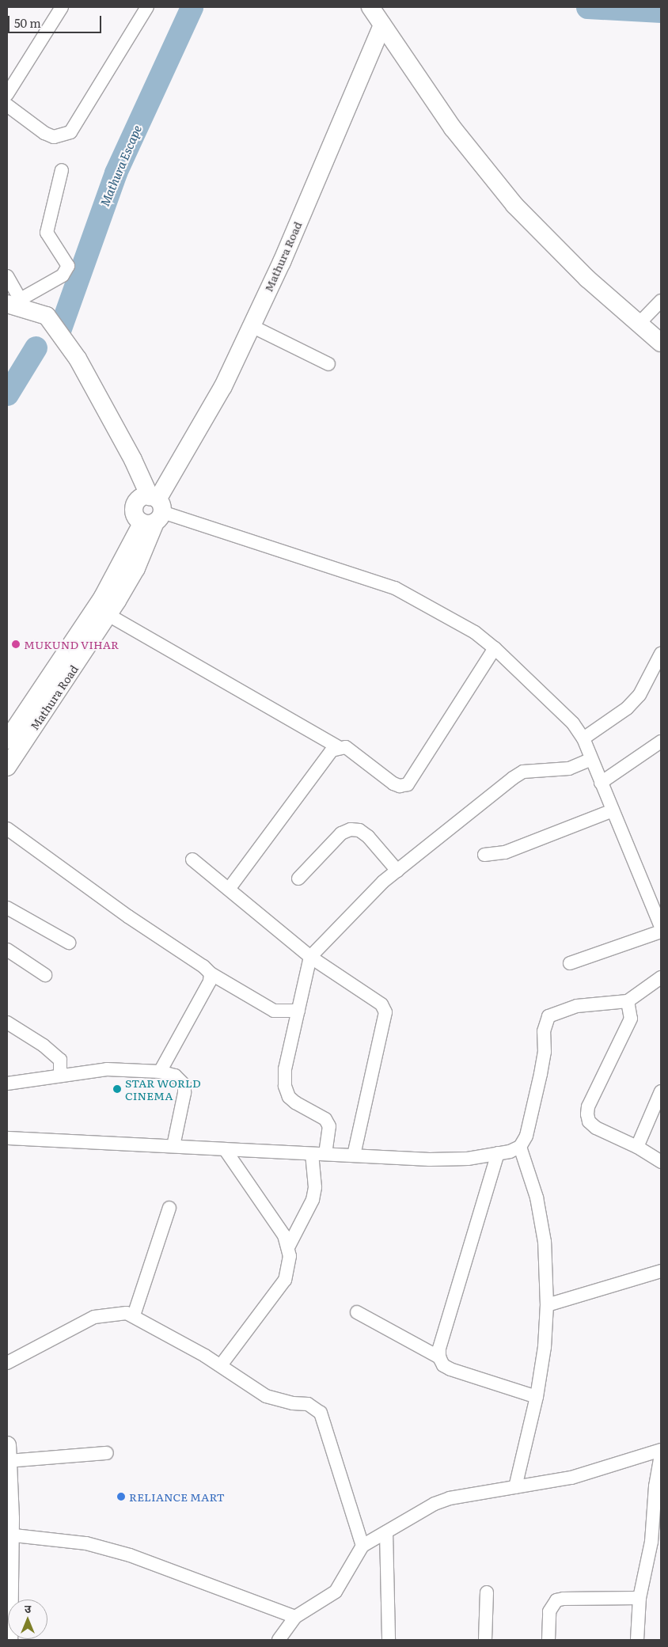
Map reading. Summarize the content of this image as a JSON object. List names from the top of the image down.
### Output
{
  "streets": {
    "main road": ["Mathura Road"]
  },
  "water": ["Mathura Escape"],
  "places": ["MUKUND VIHAR", "STAR WORLD CINEMA", "RELIANCE MART"],
  "scale_bar": "50 m",
  "north": "top"
}
